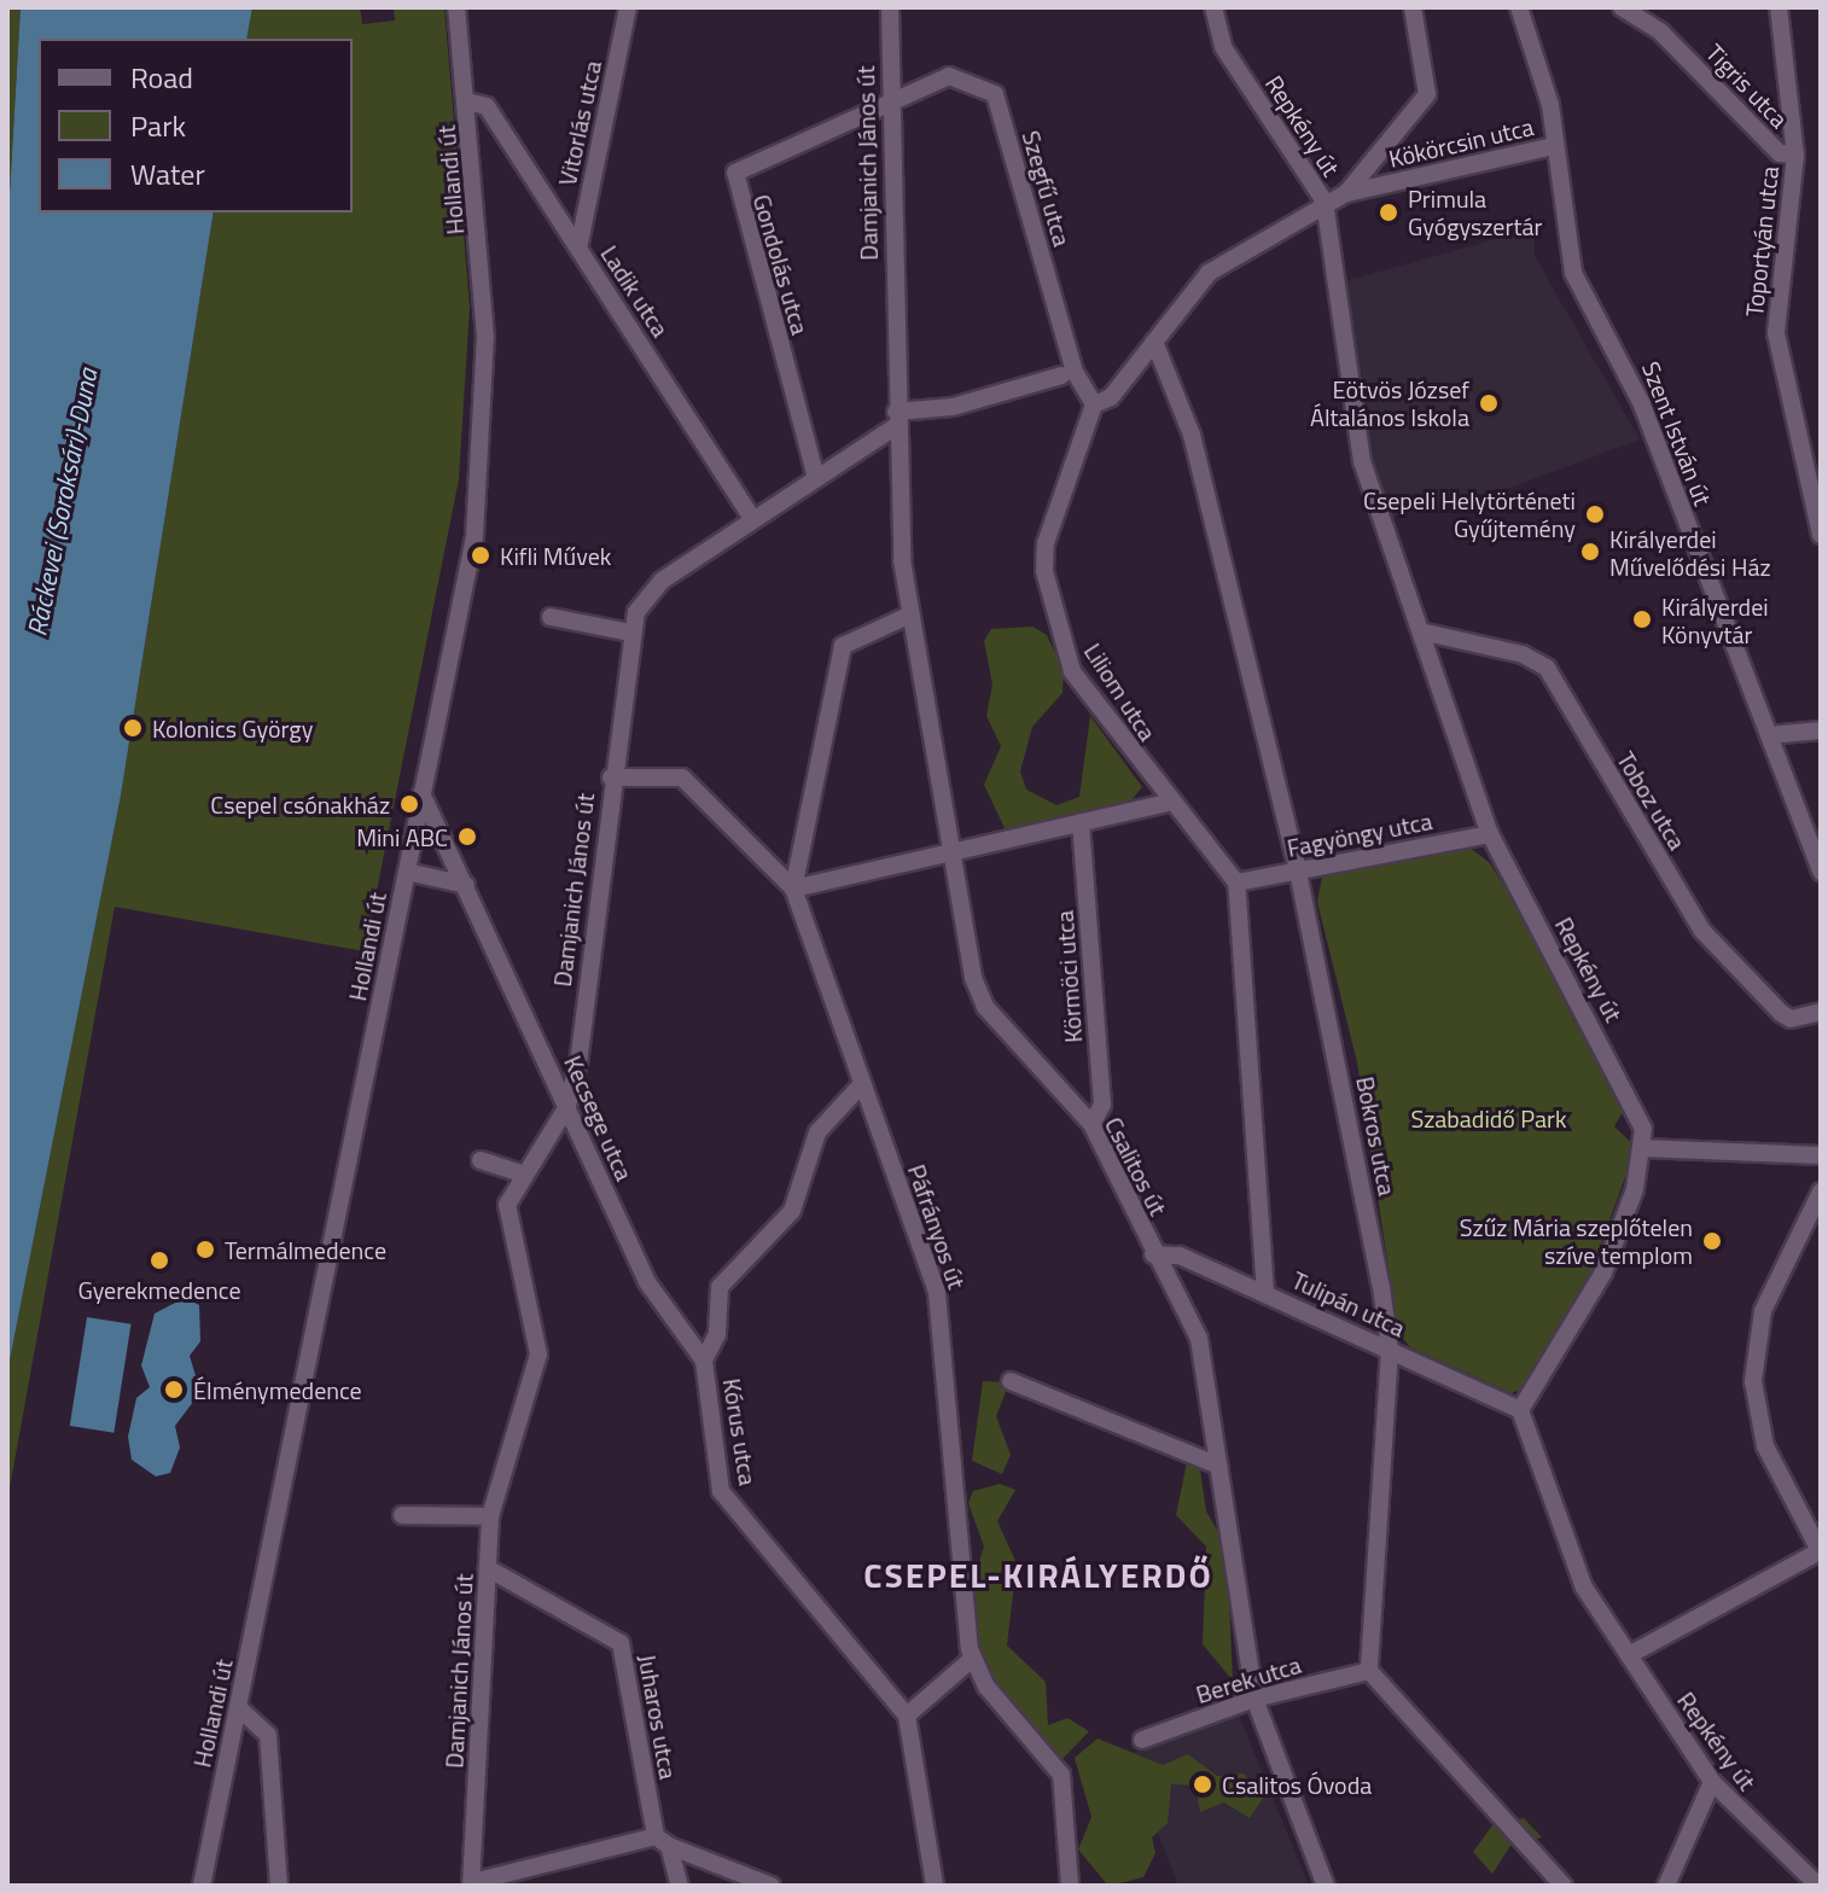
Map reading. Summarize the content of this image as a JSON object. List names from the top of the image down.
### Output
{
  "streets": {
    "street": [
      "Tigris utca",
      "Vitorlás utca",
      "Repkény út",
      "Kökörcsin utca",
      "Damjanich János út",
      "Hollandi út",
      "Szegfű utca",
      "Toportyán utca",
      "Gondolás utca",
      "Ladik utca",
      "Szent István út",
      "Liliom utca",
      "Toboz utca",
      "Fagyöngy utca",
      "Körmöci utca",
      "Kecsege utca",
      "Bokros utca",
      "Csalitos út",
      "Páfrányos út",
      "Tulipán utca",
      "Kórus utca",
      "Berek utca",
      "Juharos utca"
    ]
  },
  "crossings": [
    ["Tigris utca", "Toportyán utca"],
    ["Vitorlás utca", "Ladik utca"],
    ["Repkény út", "Kökörcsin utca"],
    ["Repkény út", "Toboz utca"],
    ["Repkény út", "Fagyöngy utca"],
    ["Repkény út", "Tulipán utca"],
    ["Kökörcsin utca", "Szent István út"],
    ["Damjanich János út", "Szegfű utca"],
    ["Damjanich János út", "Gondolás utca"],
    ["Damjanich János út", "Ladik utca"],
    ["Damjanich János út", "Kecsege utca"],
    ["Damjanich János út", "Csalitos út"],
    ["Damjanich János út", "Juharos utca"],
    ["Hollandi út", "Ladik utca"],
    ["Hollandi út", "Kecsege utca"],
    ["Szegfű utca", "Gondolás utca"],
    ["Szegfű utca", "Liliom utca"],
    ["Liliom utca", "Fagyöngy utca"],
    ["Fagyöngy utca", "Bokros utca"],
    ["Körmöci utca", "Csalitos út"],
    ["Kecsege utca", "Kórus utca"],
    ["Bokros utca", "Tulipán utca"],
    ["Bokros utca", "Berek utca"],
    ["Csalitos út", "Páfrányos út"],
    ["Csalitos út", "Tulipán utca"],
    ["Csalitos út", "Berek utca"],
    ["Páfrányos út", "Kórus utca"]
  ],
  "districts": ["CSEPEL-KIRÁLYERDŐ"],
  "water": ["Ráckevei (Soroksári)-Duna"],
  "parks": ["Szabadidő Park"],
  "places": [
    "Primula Gyógyszertár",
    "Eötvös József Általános Iskola",
    "Csepeli Helytörténeti Gyűjtemény",
    "Királyerdei Művelődési Ház",
    "Kifli Művek",
    "Királyerdei Könyvtár",
    "Kolonics György",
    "Csepel csónakház",
    "Mini ABC",
    "Szűz Mária szeplőtelen szíve templom",
    "Termálmedence",
    "Gyerekmedence",
    "Élménymedence",
    "Csalitos Óvoda"
  ],
  "legend": ["Road", "Park", "Water"]
}
